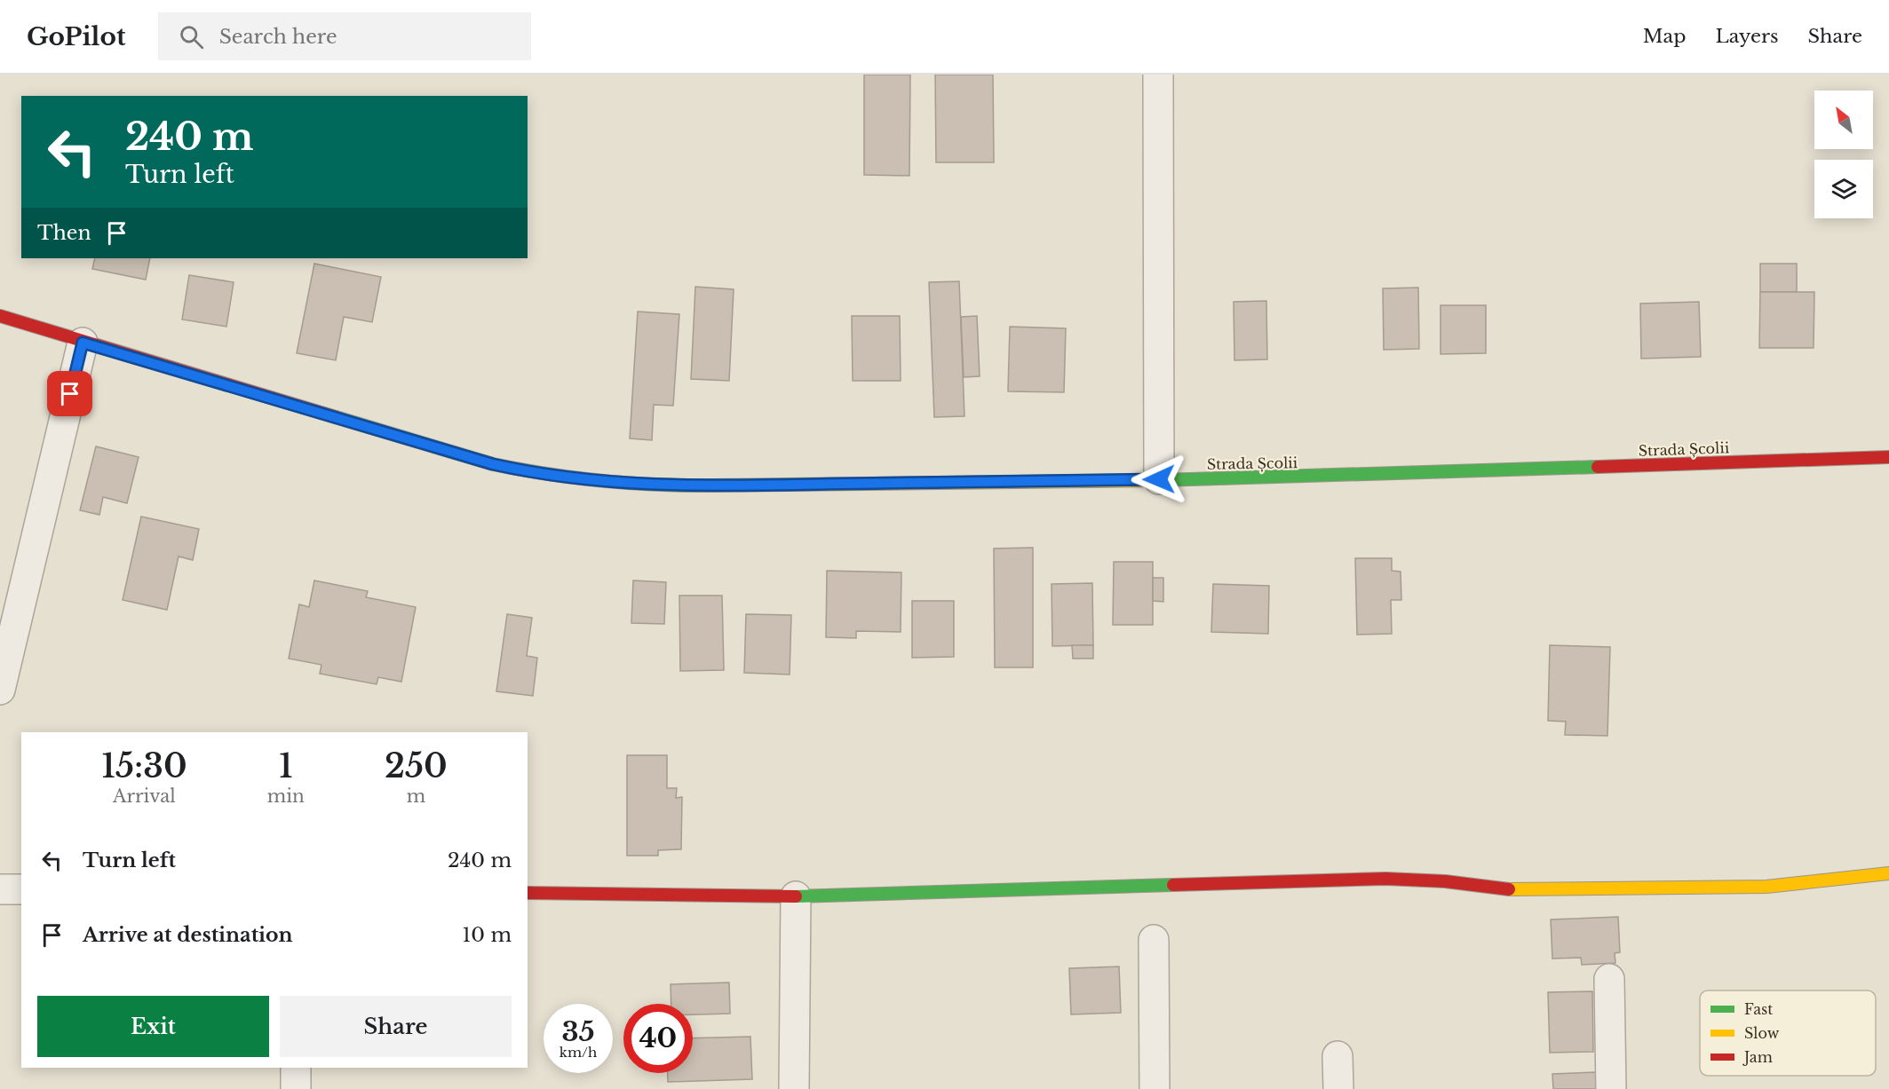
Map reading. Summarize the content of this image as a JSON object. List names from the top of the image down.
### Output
{
  "streets": {
    "street": ["Strada Școlii"]
  },
  "legend": ["Fast", "Slow", "Jam"],
  "north": "top left",
  "page": {
    "header": "GoPilot",
    "search": "Search here",
    "nav": ["Map", "Layers", "Share"],
    "turn": ["240 m", "Turn left"],
    "then": "Then",
    "eta": [
      "15:30",
      "Arrival",
      "1",
      "min",
      "250",
      "m"
    ],
    "list": [
      {
        "name": "Turn left",
        "value": "240 m"
      },
      {
        "name": "Arrive at destination",
        "value": "10 m"
      }
    ],
    "buttons": ["Exit", "Share"],
    "speed": "35 km/h",
    "limit": "40"
  }
}
